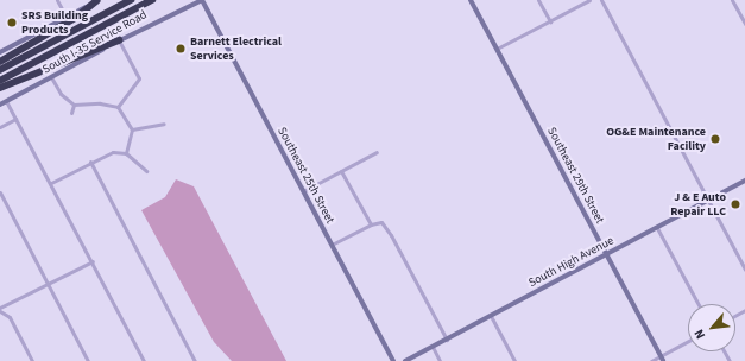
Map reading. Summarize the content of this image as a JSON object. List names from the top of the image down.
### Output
{
  "streets": {
    "street": [
      "South I-35 Service Road",
      "Southeast 25th Street",
      "Southeast 29th Street",
      "South High Avenue"
    ]
  },
  "crossings": [
    ["South I-35 Service Road", "Southeast 25th Street"],
    ["Southeast 29th Street", "South High Avenue"]
  ],
  "places": [
    "SRS Building Products",
    "Barnett Electrical Services",
    "OG&E Maintenance Facility",
    "J & E Auto Repair LLC"
  ],
  "north": "bottom left"
}
